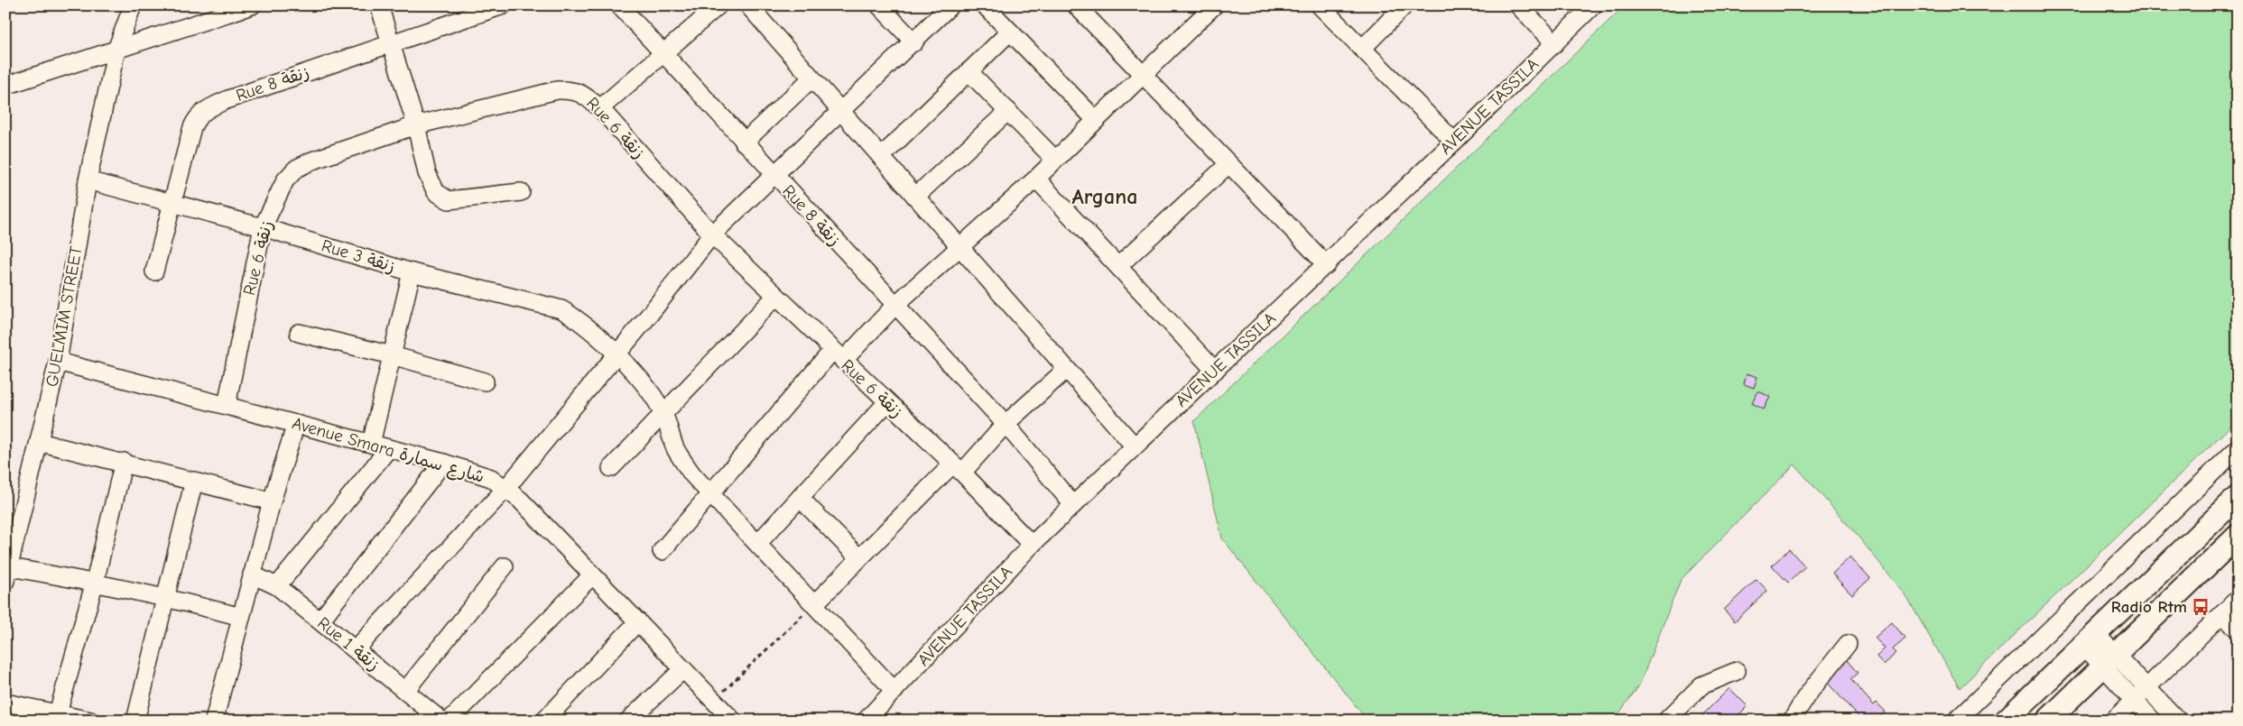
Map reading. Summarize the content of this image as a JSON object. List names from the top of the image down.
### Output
{
  "streets": {
    "street": [
      "Rue 8 زنقة",
      "AVENUE TASSILA",
      "Rue 6 زنقة",
      "Rue 3 زنقة",
      "GUELMIM STREET",
      "Avenue Smara شارع سمارة",
      "Rue 1 زنقة"
    ]
  },
  "crossings": [
    ["Rue 8 زنقة", "AVENUE TASSILA"],
    ["Rue 8 زنقة", "Rue 3 زنقة"],
    ["AVENUE TASSILA", "Rue 6 زنقة"],
    ["AVENUE TASSILA", "Rue 3 زنقة"],
    ["Rue 6 زنقة", "Rue 3 زنقة"],
    ["Rue 6 زنقة", "Avenue Smara شارع سمارة"],
    ["Rue 3 زنقة", "GUELMIM STREET"],
    ["GUELMIM STREET", "Avenue Smara شارع سمارة"]
  ],
  "districts": ["Argana"],
  "places": {
    "bus stop": ["Radio Rtm"]
  }
}
